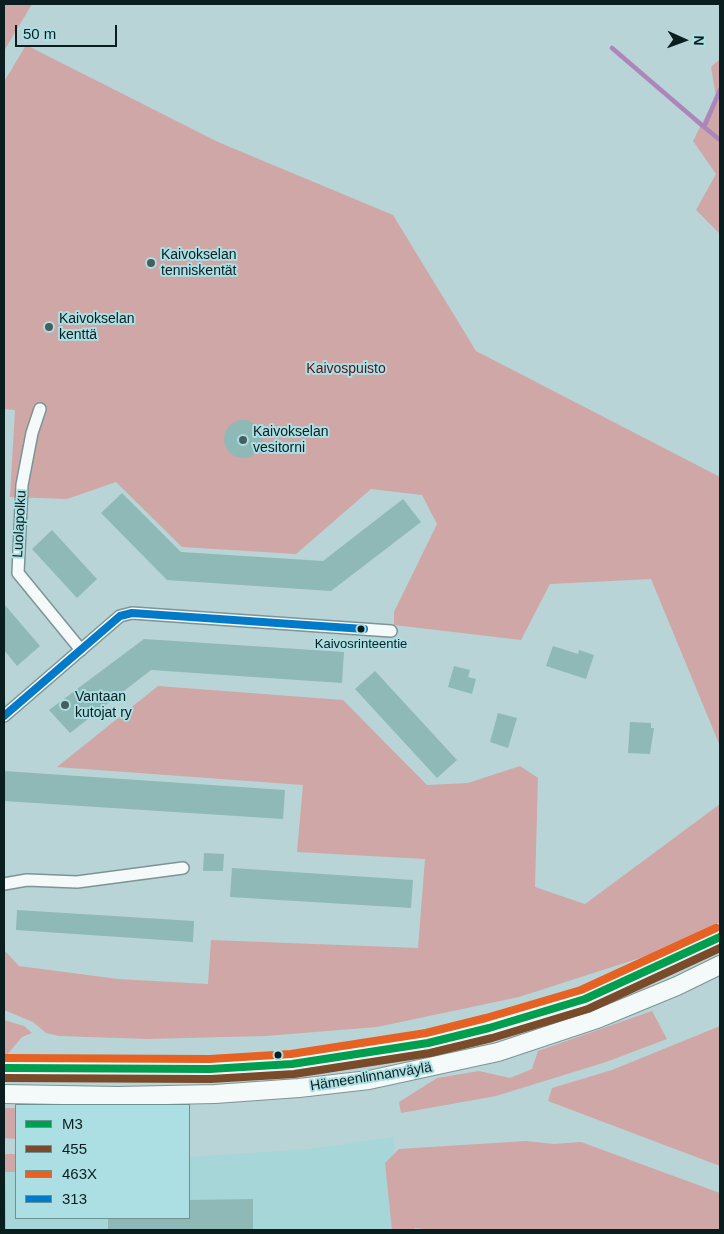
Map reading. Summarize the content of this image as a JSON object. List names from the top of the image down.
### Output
{
  "streets": {
    "highway": ["Hämeenlinnanväylä"],
    "street": ["Luolapolku"]
  },
  "parks": ["Kaivospuisto"],
  "places": [
    "Kaivokselan tenniskentät",
    "Kaivokselan kenttä",
    "Kaivokselan vesitorni",
    "Kaivosrinteentie",
    "Vantaan kutojat ry"
  ],
  "lines": [
    "transit line 313",
    "transit line 463X",
    "transit line M3",
    "transit line 455"
  ],
  "legend": [
    "M3",
    "455",
    "463X",
    "313"
  ],
  "scale_bar": "50 m",
  "north": "right"
}
